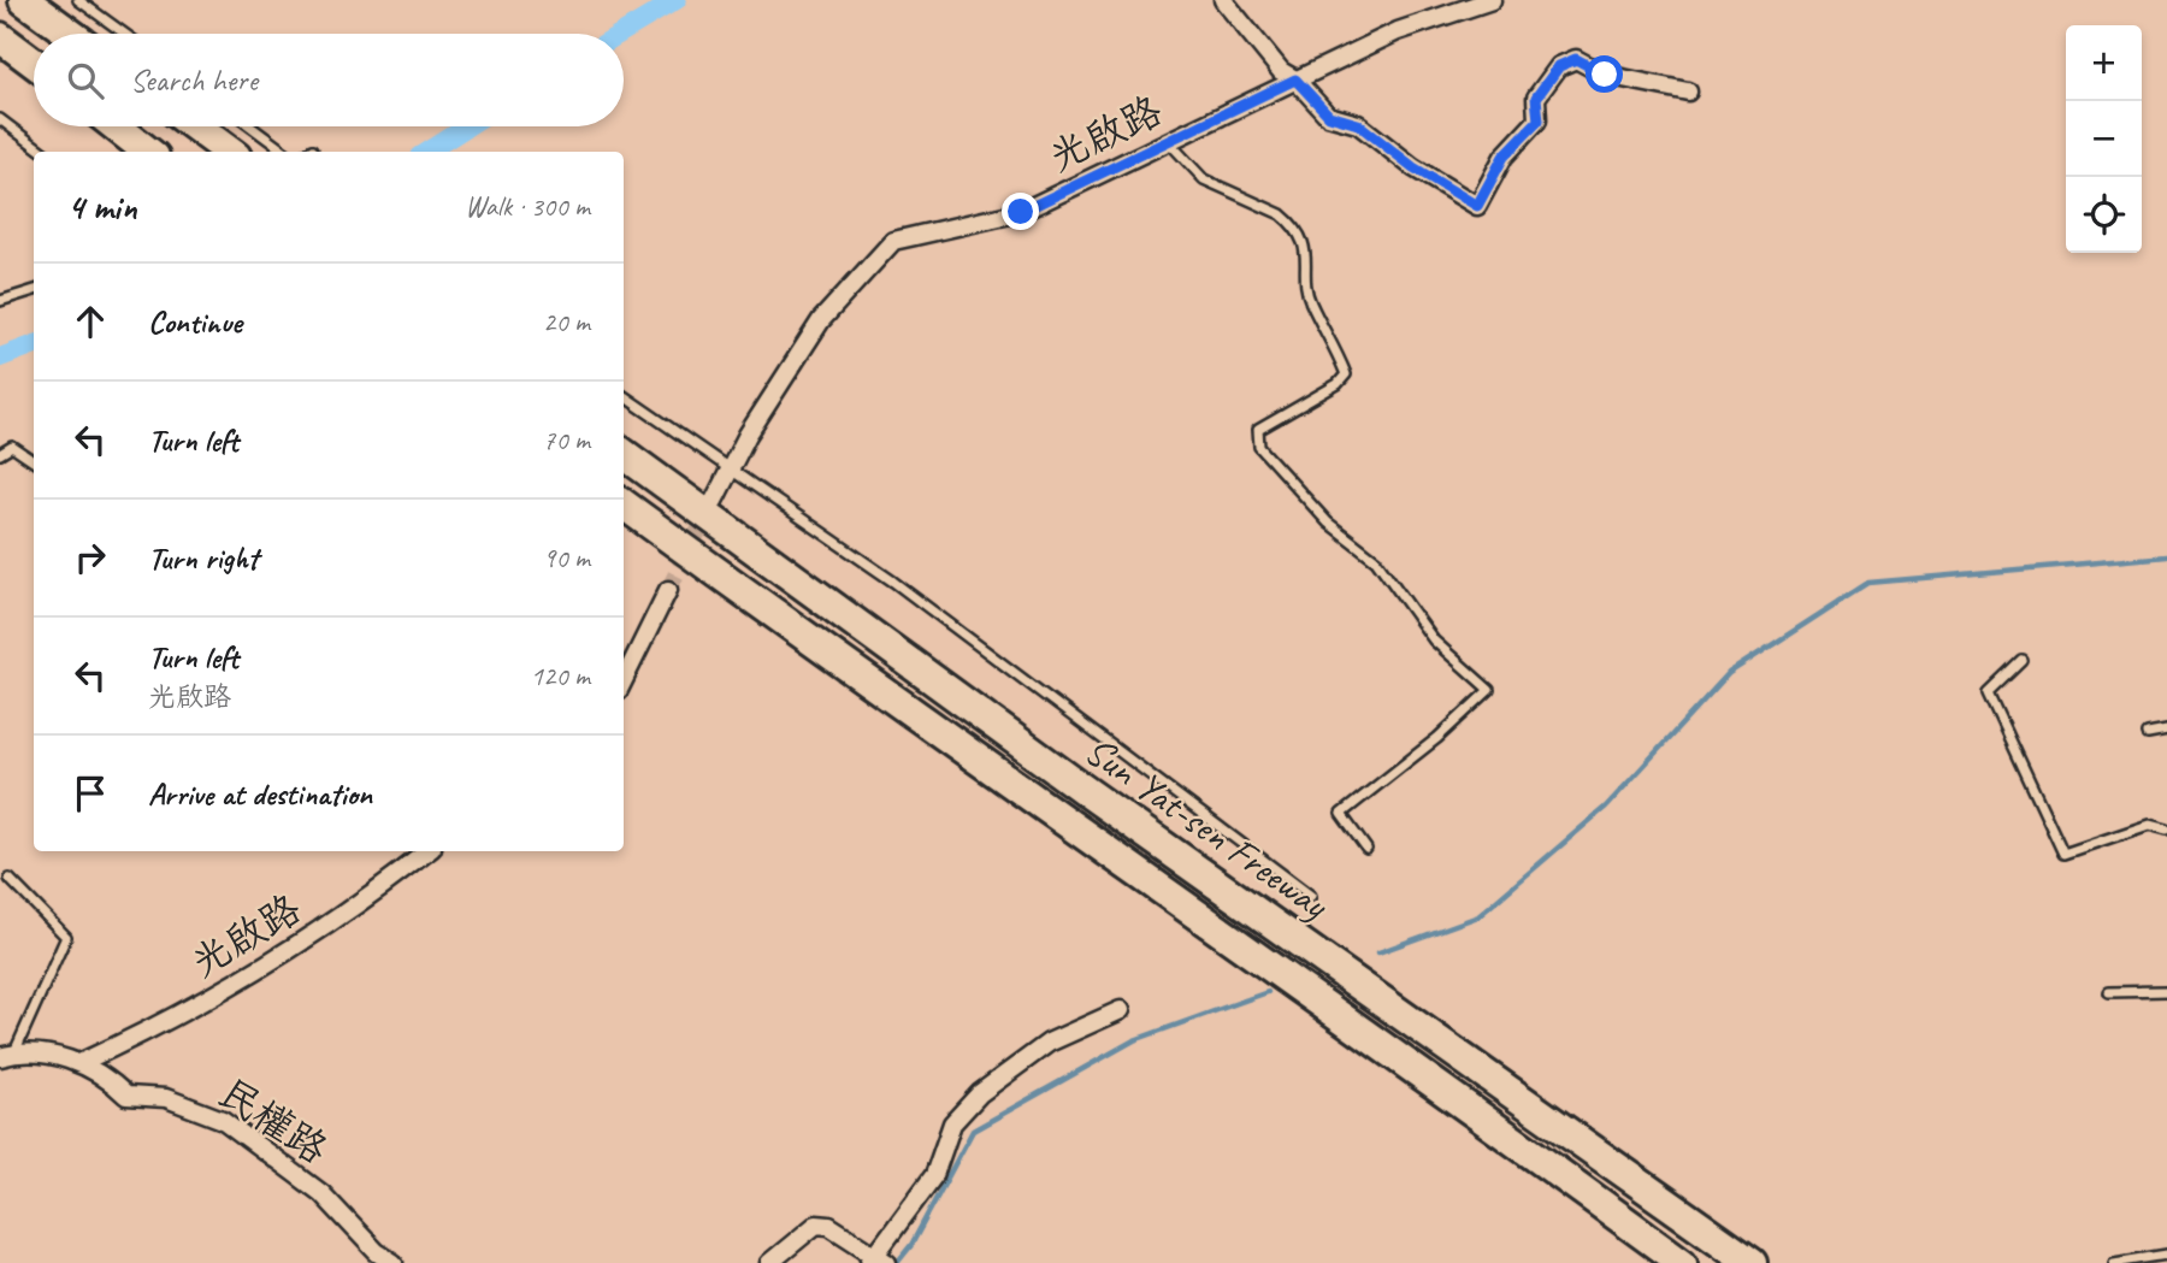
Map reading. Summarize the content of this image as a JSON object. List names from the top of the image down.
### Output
{
  "streets": {
    "highway": ["Sun Yat-sen Freeway"],
    "street": ["光啟路", "民權路"]
  },
  "crossings": [
    ["光啟路", "民權路"]
  ],
  "page": {
    "map_buttons": ["+", "−"],
    "search": "Search here",
    "heading": ["4 min", "Walk · 300 m"],
    "list": [
      ["Continue", "20 m"],
      ["Turn left", "70 m"],
      ["Turn right", "90 m"],
      ["Turn left", "光啟路", "120 m"],
      "Arrive at destination"
    ]
  }
}
